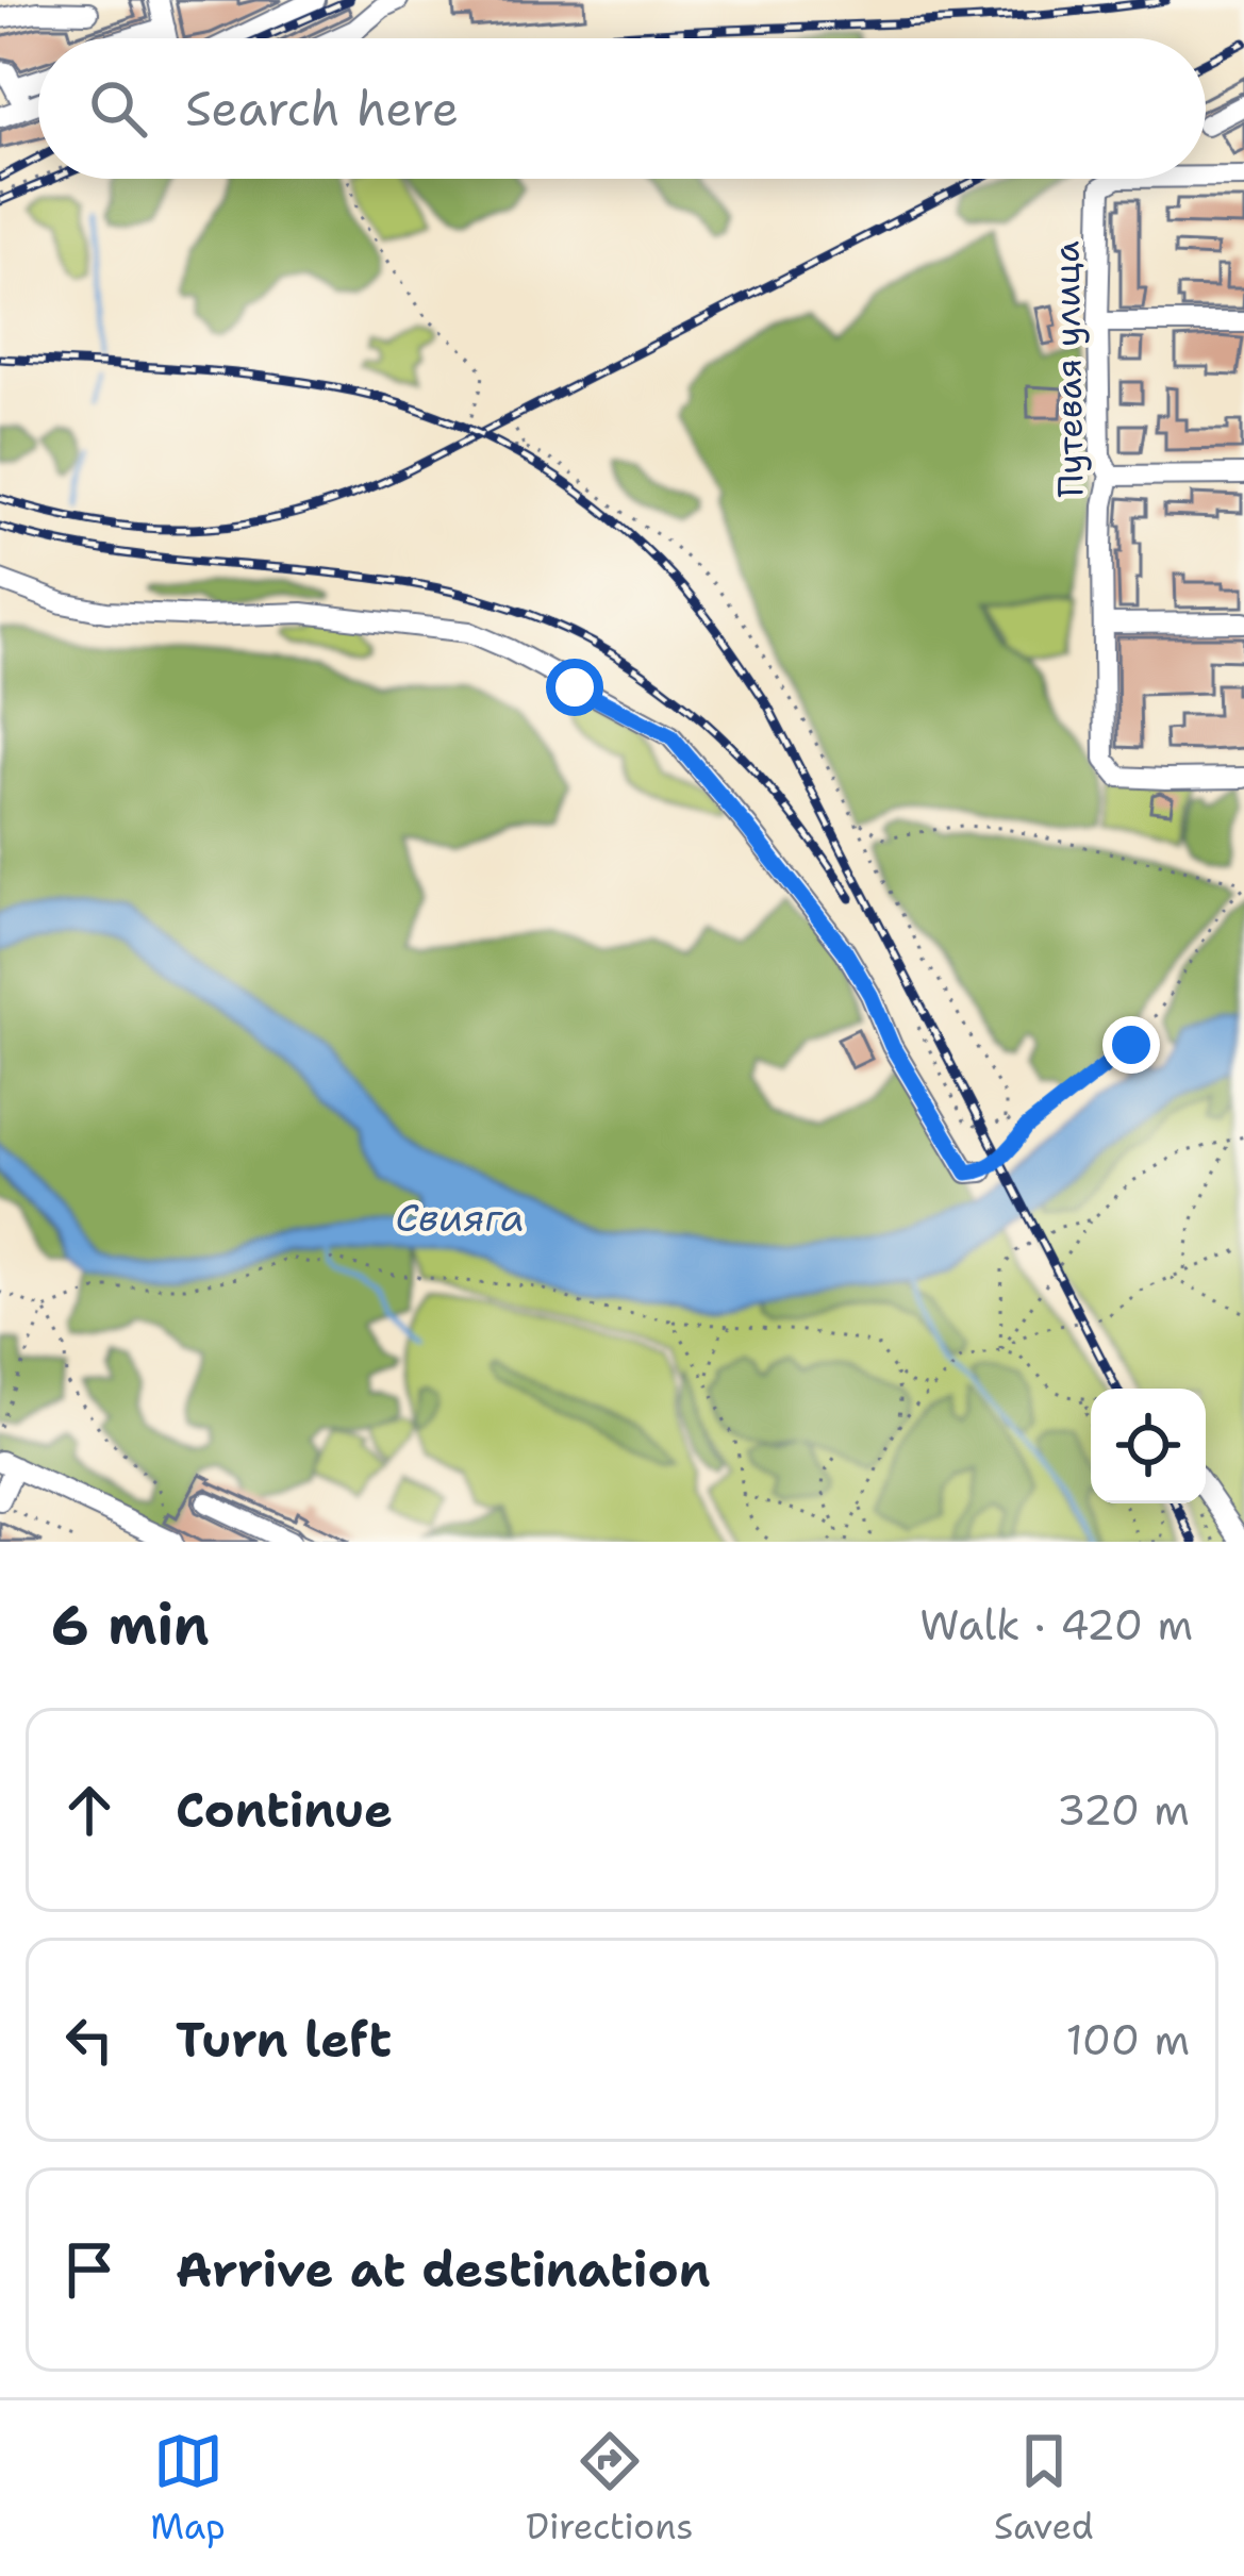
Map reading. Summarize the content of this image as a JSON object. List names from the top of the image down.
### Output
{
  "streets": {
    "street": ["Путевая улица"]
  },
  "water": ["Свияга"],
  "page": {
    "search": "Search here",
    "heading": ["6 min", "Walk · 420 m"],
    "list": [
      ["Continue", "320 m"],
      ["Turn left", "100 m"],
      "Arrive at destination"
    ],
    "nav": ["Map", "Directions", "Saved"]
  }
}
